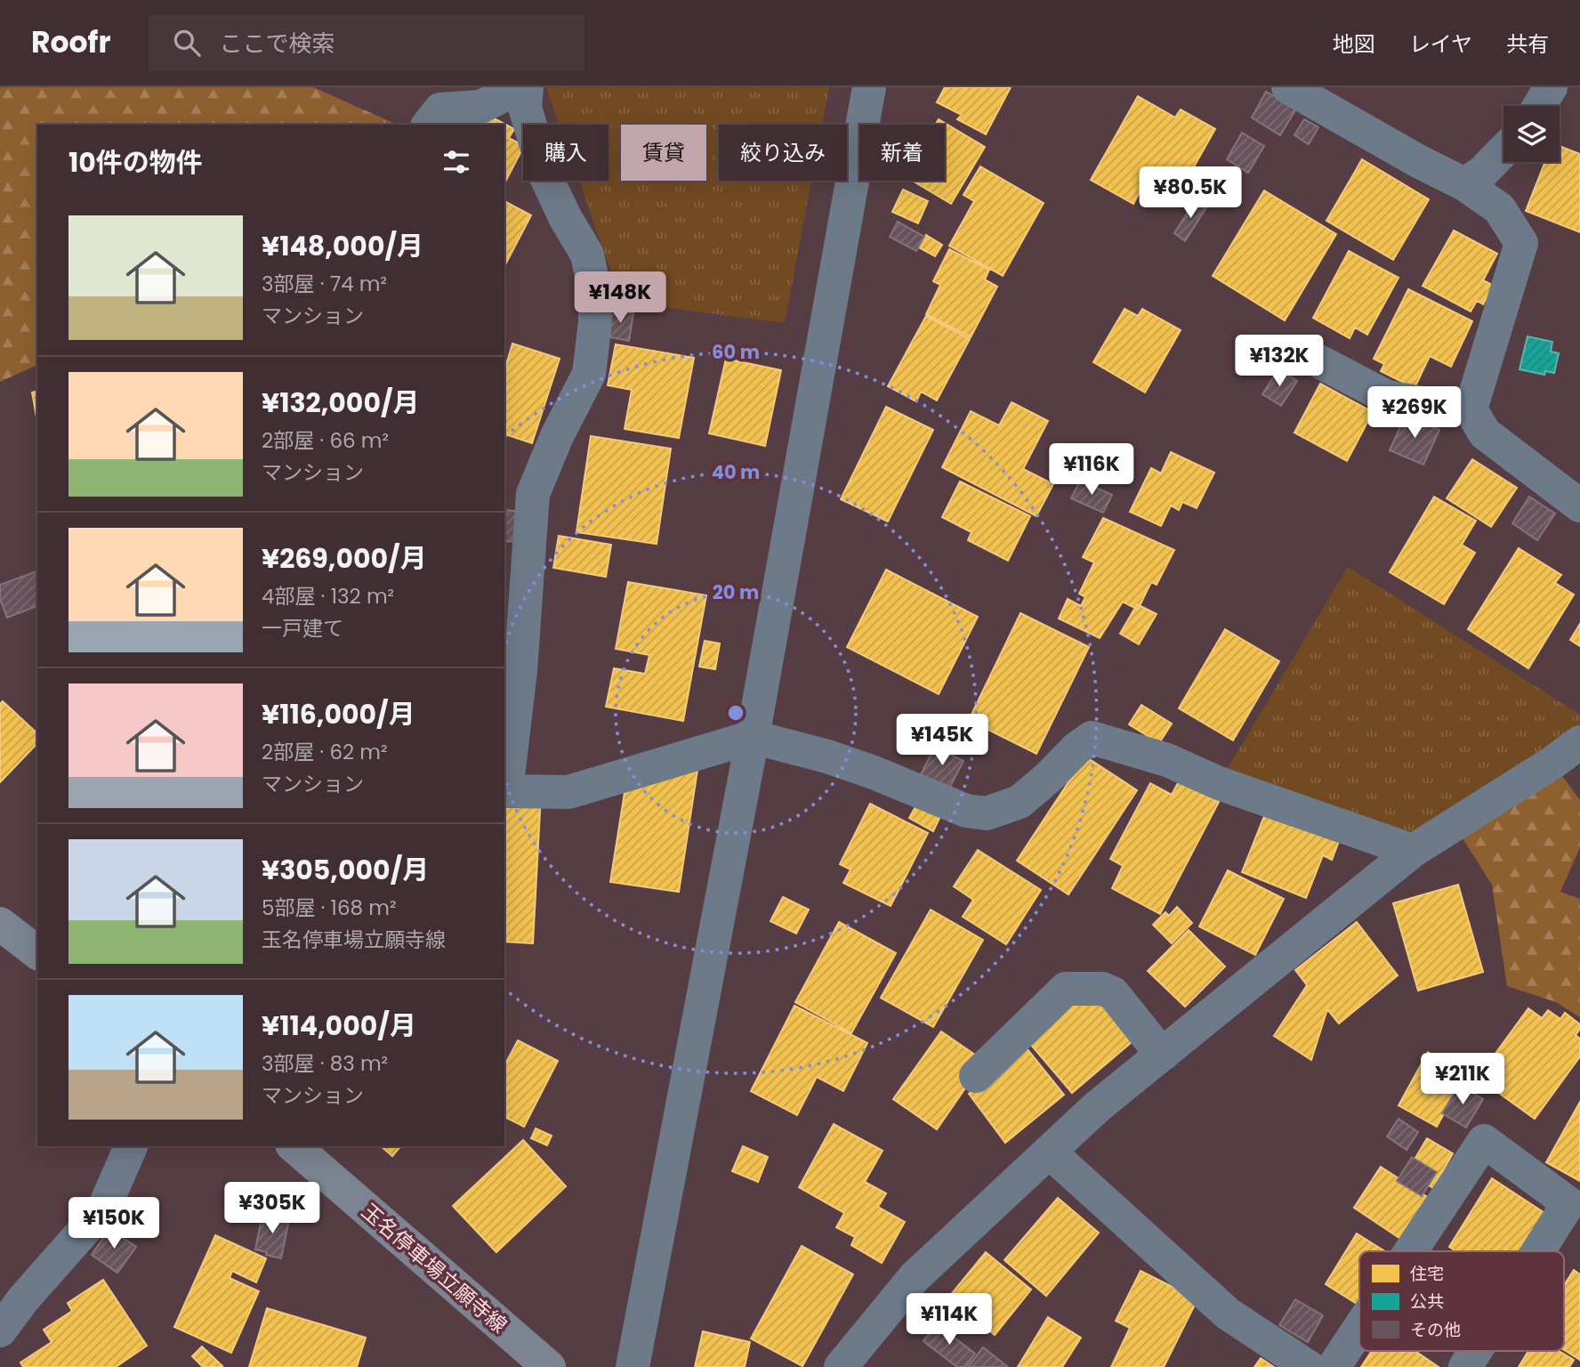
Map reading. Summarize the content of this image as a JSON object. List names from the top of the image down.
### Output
{
  "streets": {
    "main road": ["玉名停車場立願寺線"]
  },
  "legend": ["住宅", "公共", "その他"],
  "page": {
    "header": "Roofr",
    "search": "ここで検索",
    "nav": ["地図", "レイヤ", "共有"],
    "chip": [
      "購入",
      "賃貸",
      "絞り込み",
      "新着"
    ],
    "heading": "10件の物件",
    "price": [
      "¥80.5K",
      "¥148K",
      "¥132K",
      "¥269K",
      "¥116K",
      "¥145K",
      "¥211K",
      "¥305K",
      "¥150K",
      "¥114K"
    ],
    "list": [
      {
        "name": "¥148,000/月",
        "note": "3部屋 · 74 m² · マンション"
      },
      {
        "name": "¥132,000/月",
        "note": "2部屋 · 66 m² · マンション"
      },
      {
        "name": "¥269,000/月",
        "note": "4部屋 · 132 m² · 一戸建て"
      },
      {
        "name": "¥116,000/月",
        "note": "2部屋 · 62 m² · マンション"
      },
      {
        "name": "¥305,000/月",
        "note": "5部屋 · 168 m² · 玉名停車場立願寺線"
      },
      {
        "name": "¥114,000/月",
        "note": "3部屋 · 83 m² · マンション"
      }
    ]
  },
  "rings": ["60 m", "40 m", "20 m"]
}
